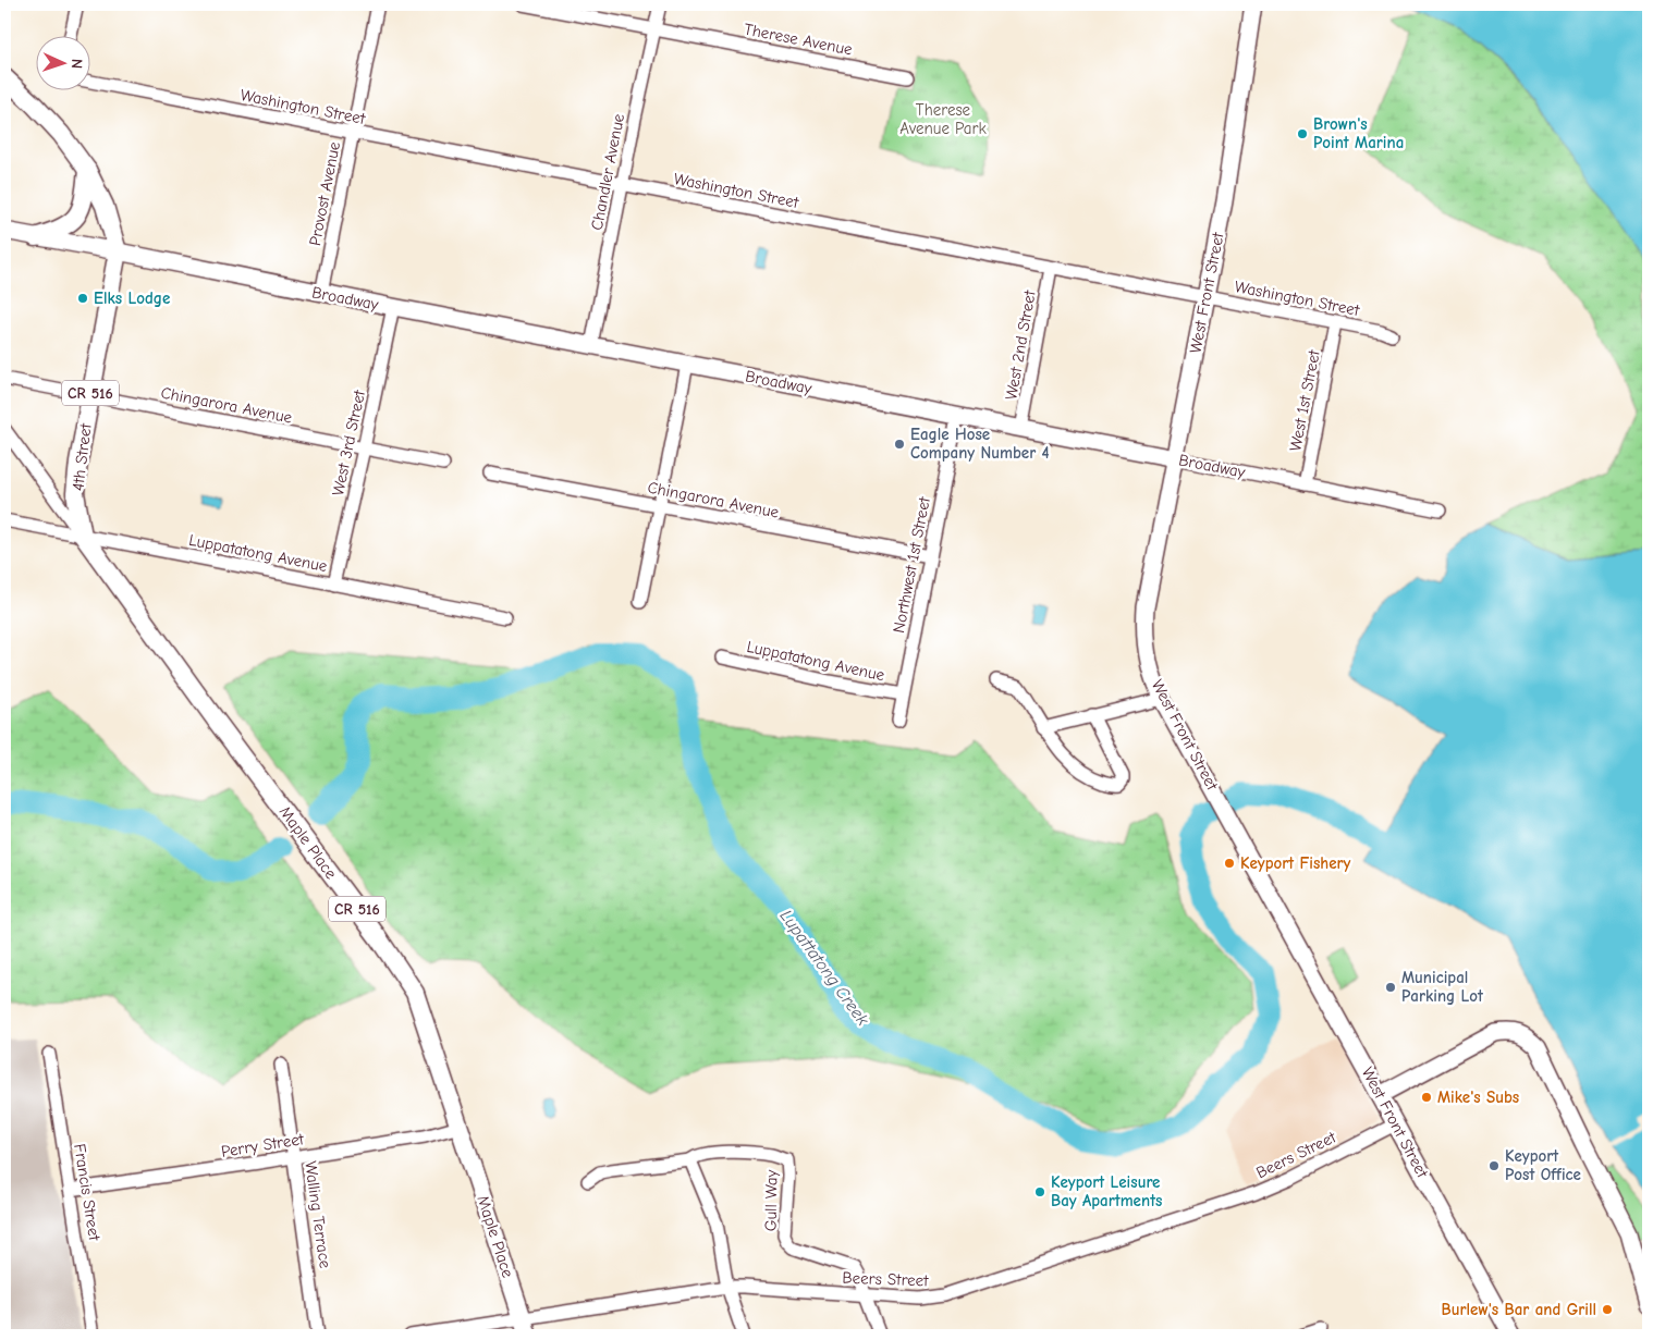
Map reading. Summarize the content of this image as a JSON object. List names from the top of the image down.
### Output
{
  "streets": {
    "main road": [
      "West Front Street",
      "Broadway",
      "CR 516",
      "4th Street",
      "Maple Place"
    ],
    "street": [
      "Therese Avenue",
      "Washington Street",
      "Chandler Avenue",
      "Provost Avenue",
      "West 2nd Street",
      "West 1st Street",
      "Chingarora Avenue",
      "West 3rd Street",
      "Luppatatong Avenue",
      "Northwest 1st Street",
      "Perry Street",
      "Beers Street",
      "Francis Street",
      "Gull Way",
      "Walling Terrace"
    ]
  },
  "crossings": [
    ["Therese Avenue", "Chandler Avenue"],
    ["Washington Street", "Chandler Avenue"],
    ["Washington Street", "Provost Avenue"],
    ["Washington Street", "West Front Street"],
    ["Washington Street", "West 2nd Street"],
    ["Washington Street", "West 1st Street"],
    ["Chandler Avenue", "Broadway"],
    ["Provost Avenue", "Broadway"],
    ["West Front Street", "Broadway"],
    ["West Front Street", "Beers Street"],
    ["Broadway", "West 2nd Street"],
    ["Broadway", "CR 516"],
    ["Broadway", "West 1st Street"],
    ["Broadway", "West 3rd Street"],
    ["Broadway", "4th Street"],
    ["Broadway", "Northwest 1st Street"],
    ["CR 516", "4th Street"],
    ["Chingarora Avenue", "West 3rd Street"],
    ["Chingarora Avenue", "4th Street"],
    ["Chingarora Avenue", "Northwest 1st Street"],
    ["West 3rd Street", "Luppatatong Avenue"],
    ["4th Street", "Luppatatong Avenue"],
    ["4th Street", "Maple Place"],
    ["Luppatatong Avenue", "Northwest 1st Street"],
    ["Luppatatong Avenue", "Maple Place"],
    ["Maple Place", "Perry Street"],
    ["Maple Place", "Beers Street"],
    ["Perry Street", "Francis Street"],
    ["Perry Street", "Walling Terrace"],
    ["Beers Street", "Gull Way"]
  ],
  "water": ["Lupattatong Creek"],
  "parks": ["Therese Avenue Park"],
  "places": [
    "Brown's Point Marina",
    "Elks Lodge",
    "Eagle Hose Company Number 4",
    "Keyport Fishery",
    "Municipal Parking Lot",
    "Mike's Subs",
    "Keyport Post Office",
    "Keyport Leisure Bay Apartments",
    "Burlew's Bar and Grill"
  ],
  "north": "right"
}
